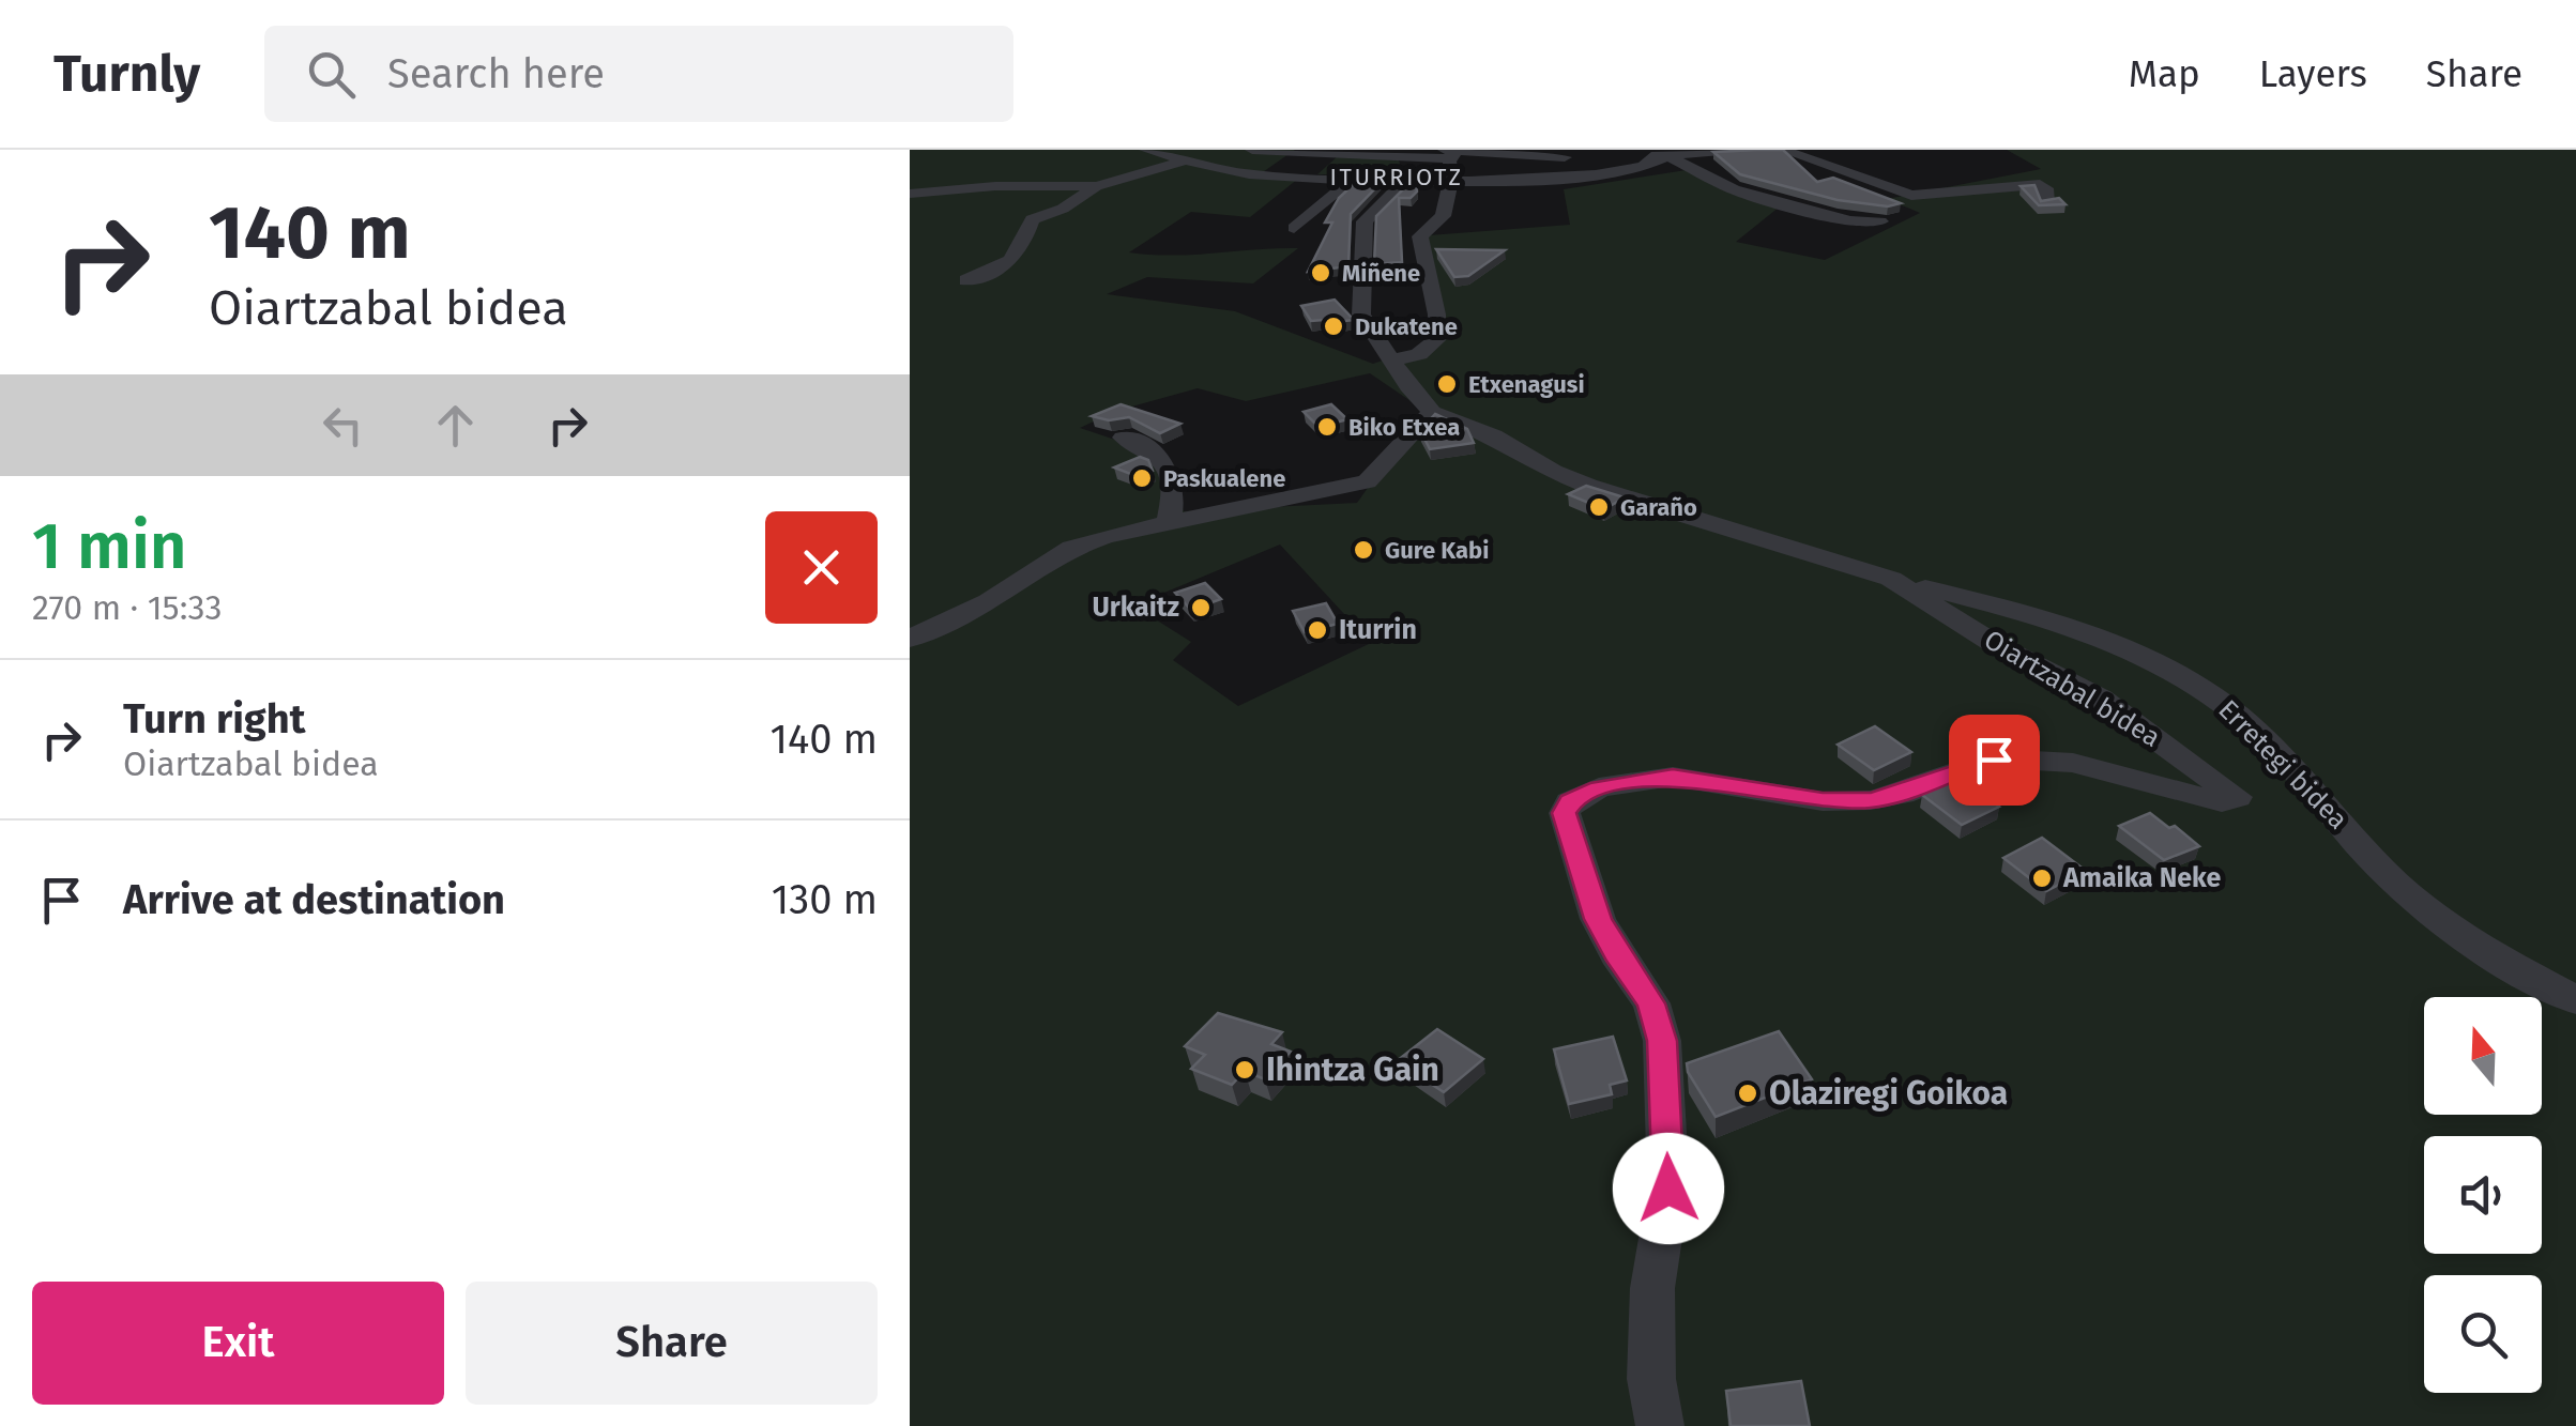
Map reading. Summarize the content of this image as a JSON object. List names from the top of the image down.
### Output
{
  "streets": {
    "street": ["Oiartzabal bidea", "Erretegi bidea"]
  },
  "crossings": [
    ["Oiartzabal bidea", "Erretegi bidea"]
  ],
  "districts": ["ITURRIOTZ"],
  "places": [
    "Miñene",
    "Dukatene",
    "Etxenagusi",
    "Biko Etxea",
    "Paskualene",
    "Garaño",
    "Gure Kabi",
    "Urkaitz",
    "Iturrin",
    "Amaika Neke",
    "Ihintza Gain",
    "Olaziregi Goikoa"
  ],
  "north": "top",
  "page": {
    "header": "Turnly",
    "search": "Search here",
    "nav": ["Map", "Layers", "Share"],
    "turn": ["140 m", "Oiartzabal bidea"],
    "heading": ["1 min", "270 m · 15:33"],
    "list": [
      {
        "name": "Turn right",
        "note": "Oiartzabal bidea",
        "value": "140 m"
      },
      {
        "name": "Arrive at destination",
        "value": "130 m"
      }
    ],
    "buttons": ["Exit", "Share"]
  }
}
